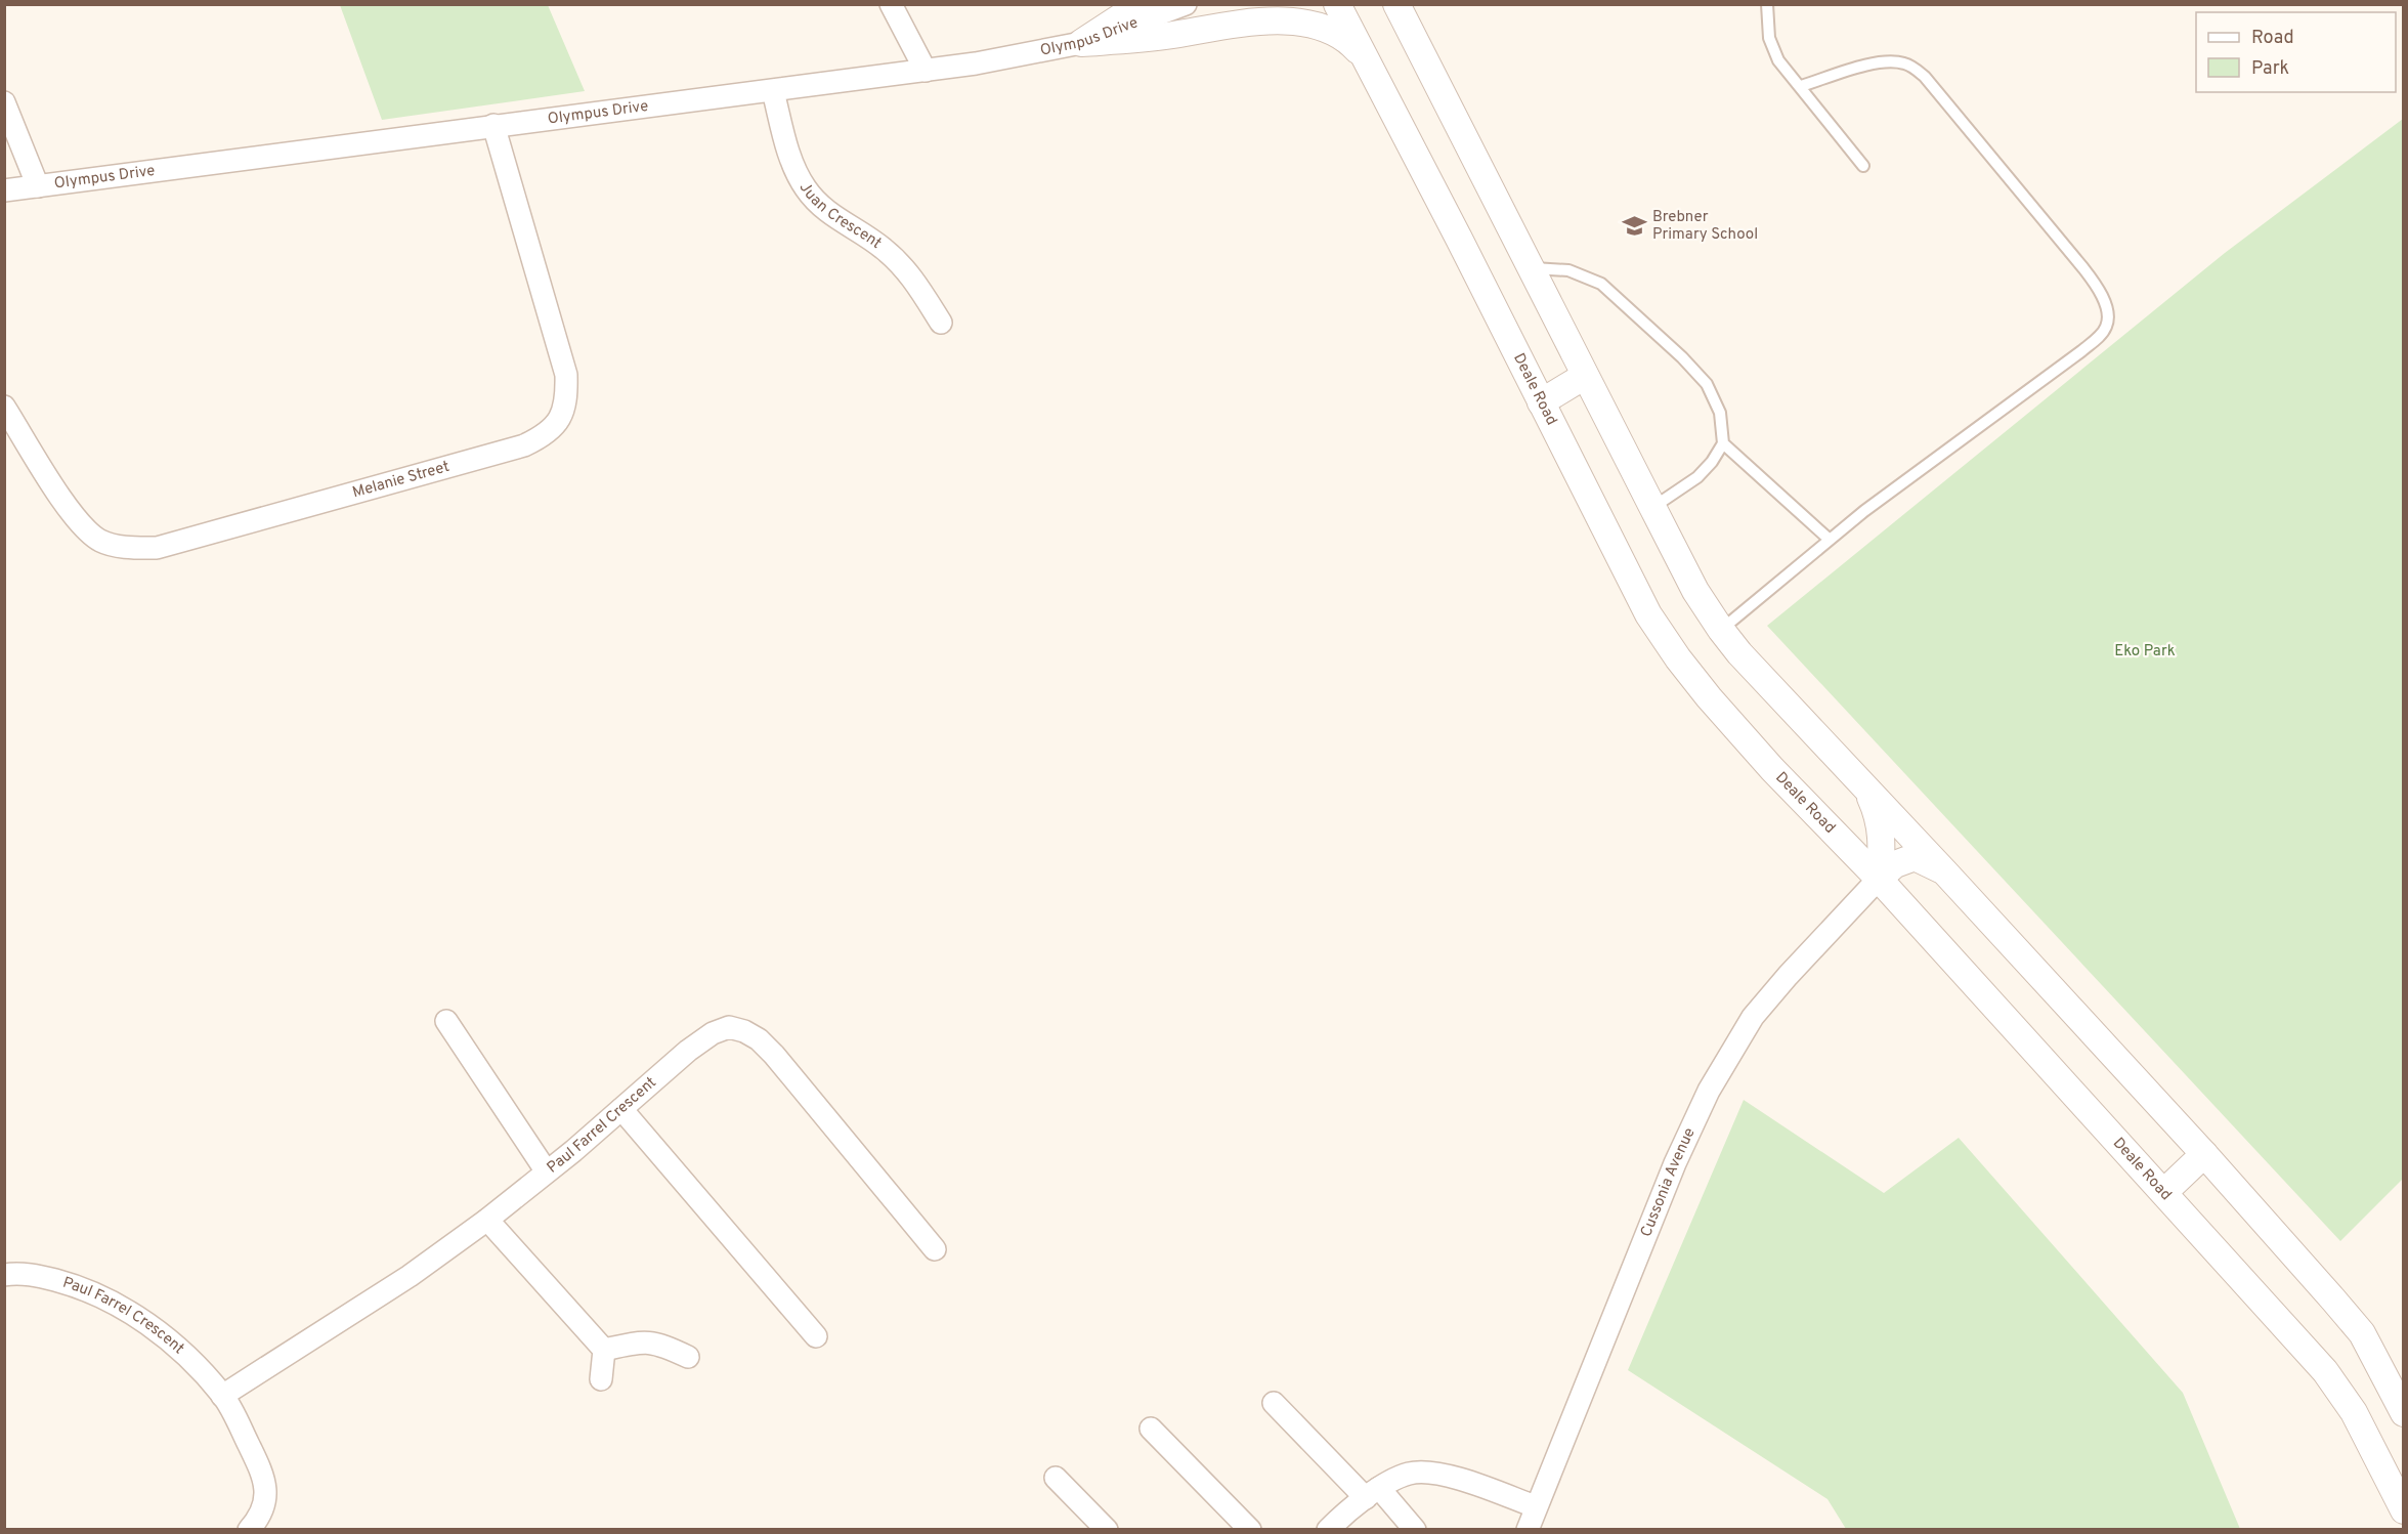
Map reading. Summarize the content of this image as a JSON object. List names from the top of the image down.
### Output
{
  "streets": {
    "street": [
      "Olympus Drive",
      "Juan Crescent",
      "Deale Road",
      "Melanie Street",
      "Paul Farrel Crescent",
      "Cussonia Avenue"
    ]
  },
  "crossings": [
    ["Olympus Drive", "Juan Crescent"],
    ["Olympus Drive", "Melanie Street"],
    ["Deale Road", "Cussonia Avenue"]
  ],
  "parks": ["Eko Park"],
  "places": {
    "school or university": ["Brebner Primary School"]
  },
  "legend": ["Road", "Park"]
}
